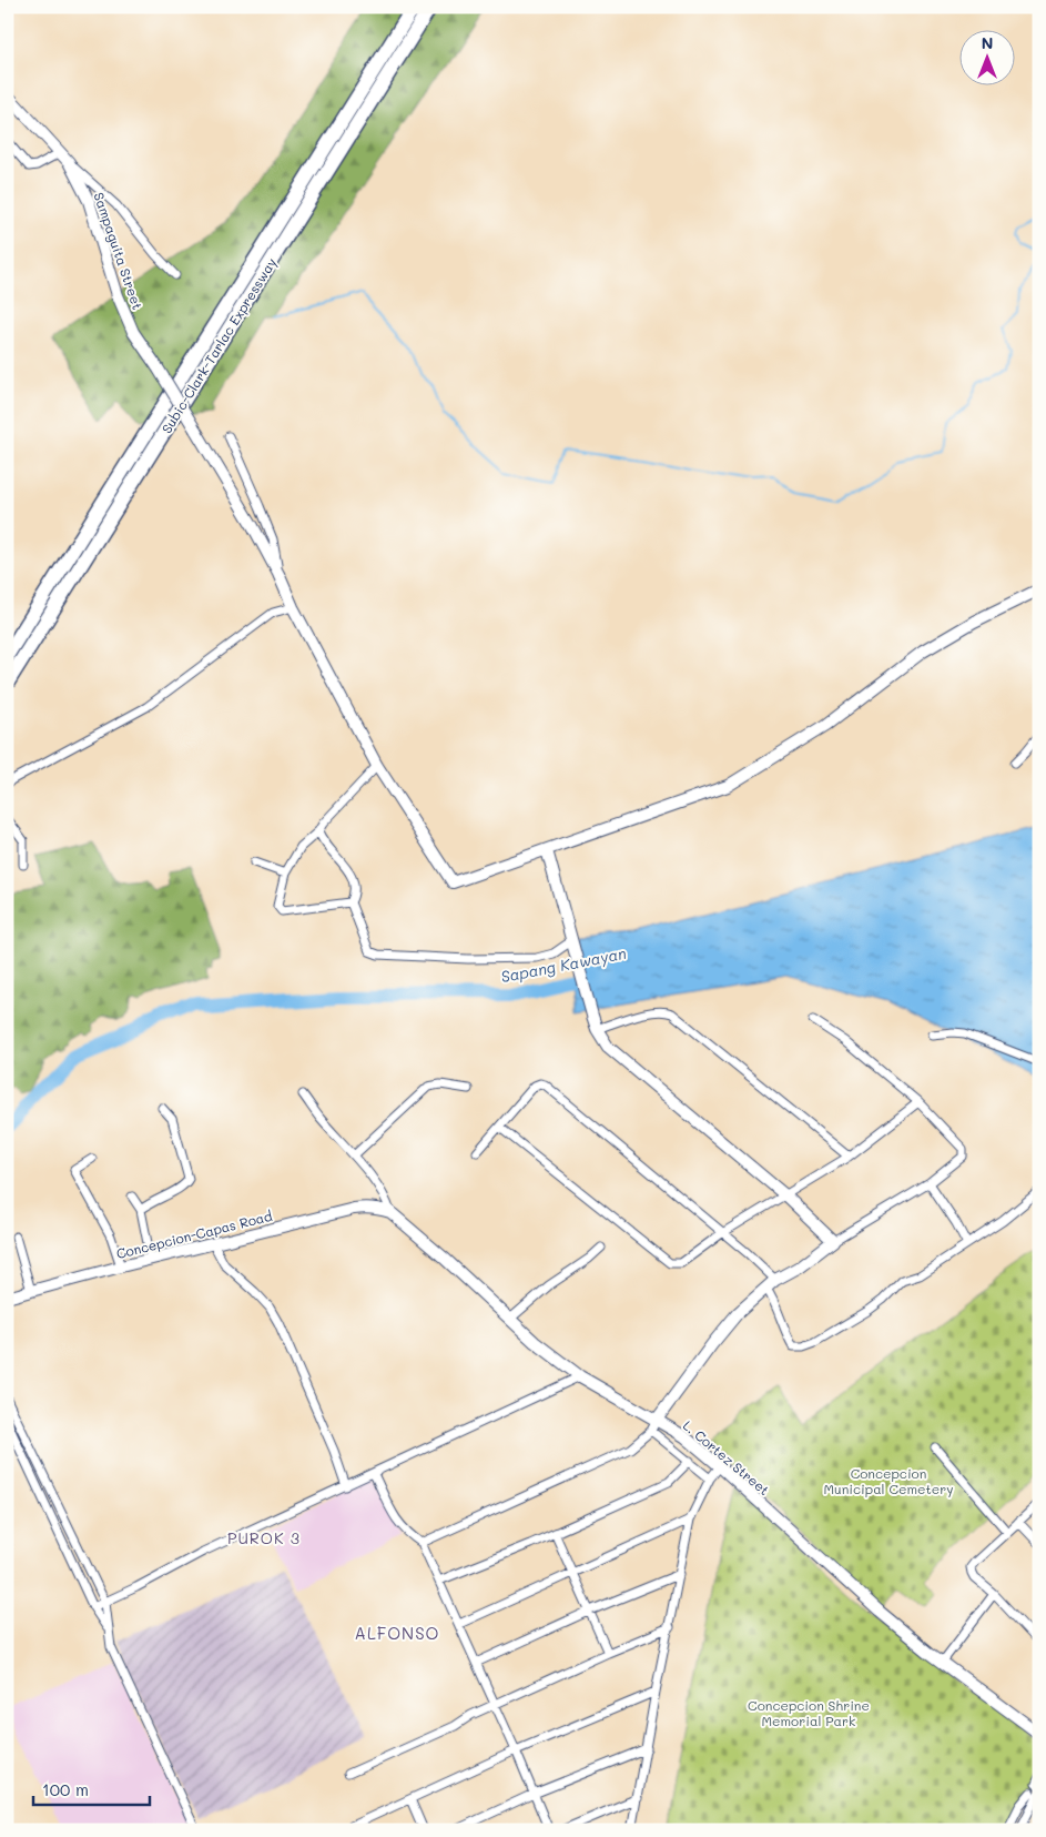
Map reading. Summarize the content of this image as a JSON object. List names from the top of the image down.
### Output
{
  "streets": {
    "highway": ["Subic-Clark-Tarlac Expressway"],
    "street": ["Sampaguita Street", "Concepcion-Capas Road", "L. Cortez Street"]
  },
  "crossings": [
    ["Concepcion-Capas Road", "L. Cortez Street"]
  ],
  "districts": ["PUROK 3", "ALFONSO"],
  "water": ["Sapang Kawayan"],
  "parks": ["Concepcion Municipal Cemetery", "Concepcion Shrine Memorial Park"],
  "scale_bar": "100 m",
  "north": "top"
}
